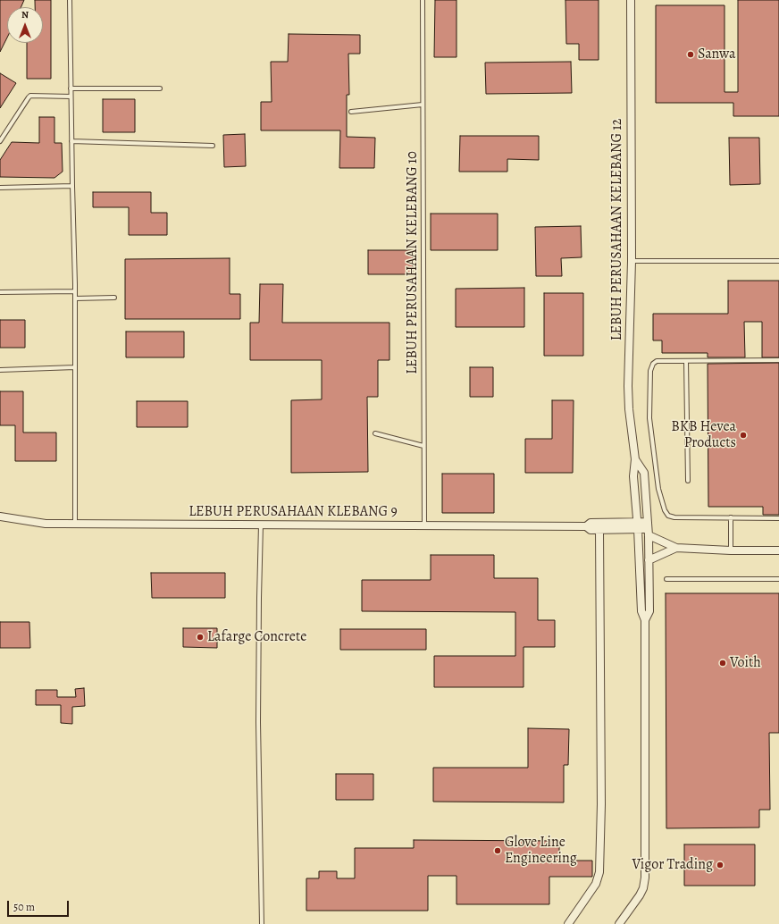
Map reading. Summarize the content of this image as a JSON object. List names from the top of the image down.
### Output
{
  "streets": {
    "street": ["LEBUH PERUSAHAAN KELEBANG 12", "LEBUH PERUSAHAAN KLEBANG 9"],
    "lane": ["LEBUH PERUSAHAAN KELEBANG 10"]
  },
  "crossings": [
    ["LEBUH PERUSAHAAN KELEBANG 12", "LEBUH PERUSAHAAN KLEBANG 9"],
    ["LEBUH PERUSAHAAN KELEBANG 10", "LEBUH PERUSAHAAN KLEBANG 9"]
  ],
  "places": [
    "Sanwa",
    "BKB Hevea Products",
    "Lafarge Concrete",
    "Voith",
    "Glove Line Engineering",
    "Vigor Trading"
  ],
  "scale_bar": "50 m",
  "north": "top"
}
